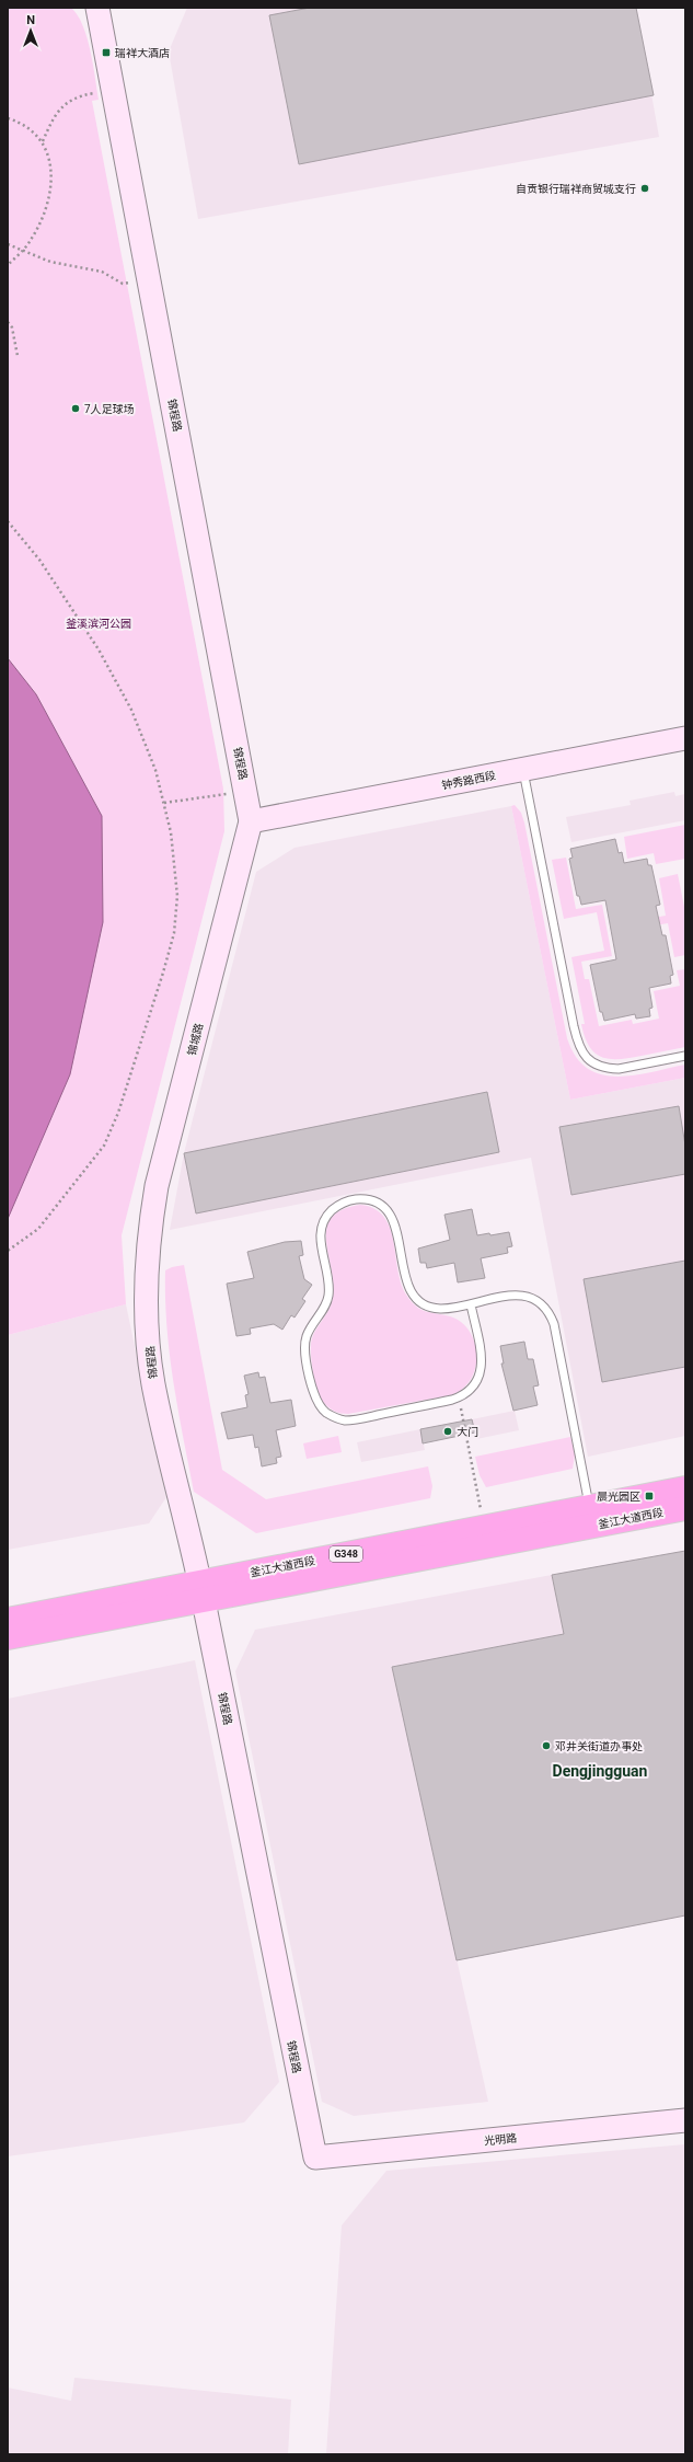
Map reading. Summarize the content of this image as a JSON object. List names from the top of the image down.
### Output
{
  "streets": {
    "highway": ["釜江大道西段", "G348"],
    "street": [
      "锦程路",
      "钟秀路西段",
      "锦城路",
      "光明路"
    ]
  },
  "crossings": [
    ["锦程路", "钟秀路西段"],
    ["锦程路", "锦城路"],
    ["锦程路", "釜江大道西段"],
    ["锦程路", "光明路"],
    ["钟秀路西段", "锦城路"]
  ],
  "districts": ["Dengjingguan"],
  "parks": ["釜溪滨河公园"],
  "places": {
    "transit": ["瑞祥大酒店", "晨光园区"],
    "other": [
      "自贡银行瑞祥商贸城支行",
      "7人足球场",
      "大门",
      "邓井关街道办事处"
    ]
  },
  "north": "top"
}
